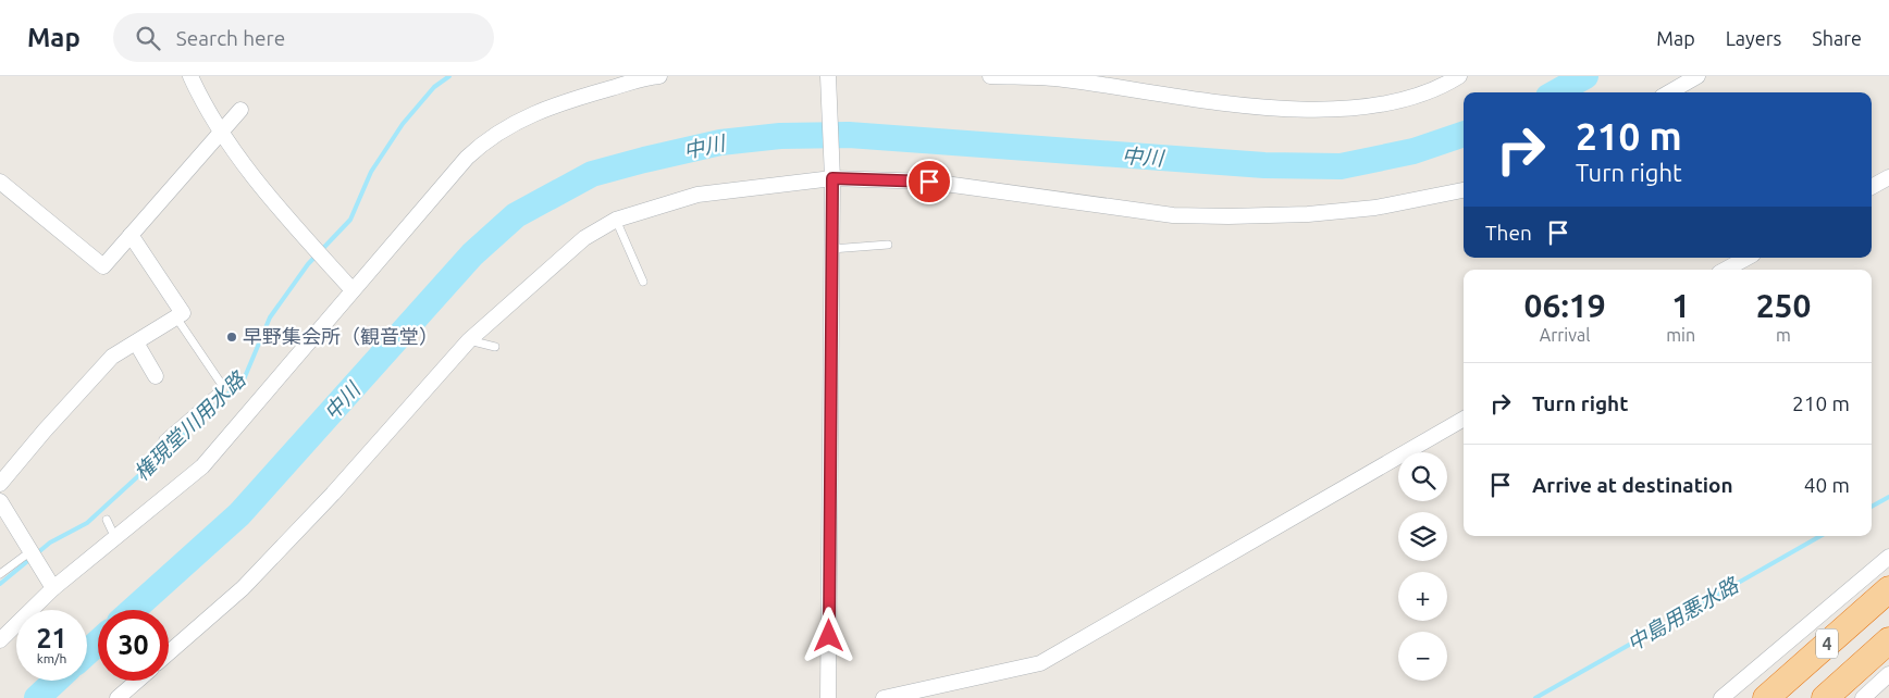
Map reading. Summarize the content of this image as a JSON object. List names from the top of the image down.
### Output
{
  "streets": {
    "highway": ["4"]
  },
  "water": ["中川", "権現堂川用水路", "中島用悪水路"],
  "places": ["早野集会所（観音堂）"],
  "page": {
    "header": "Map",
    "search": "Search here",
    "nav": ["Map", "Layers", "Share"],
    "turn": ["210 m", "Turn right"],
    "then": "Then",
    "eta": [
      "06:19",
      "Arrival",
      "1",
      "min",
      "250",
      "m"
    ],
    "list": [
      {
        "name": "Turn right",
        "value": "210 m"
      },
      {
        "name": "Arrive at destination",
        "value": "40 m"
      }
    ],
    "map_buttons": ["+", "−"],
    "speed": "21 km/h",
    "limit": "30"
  }
}
